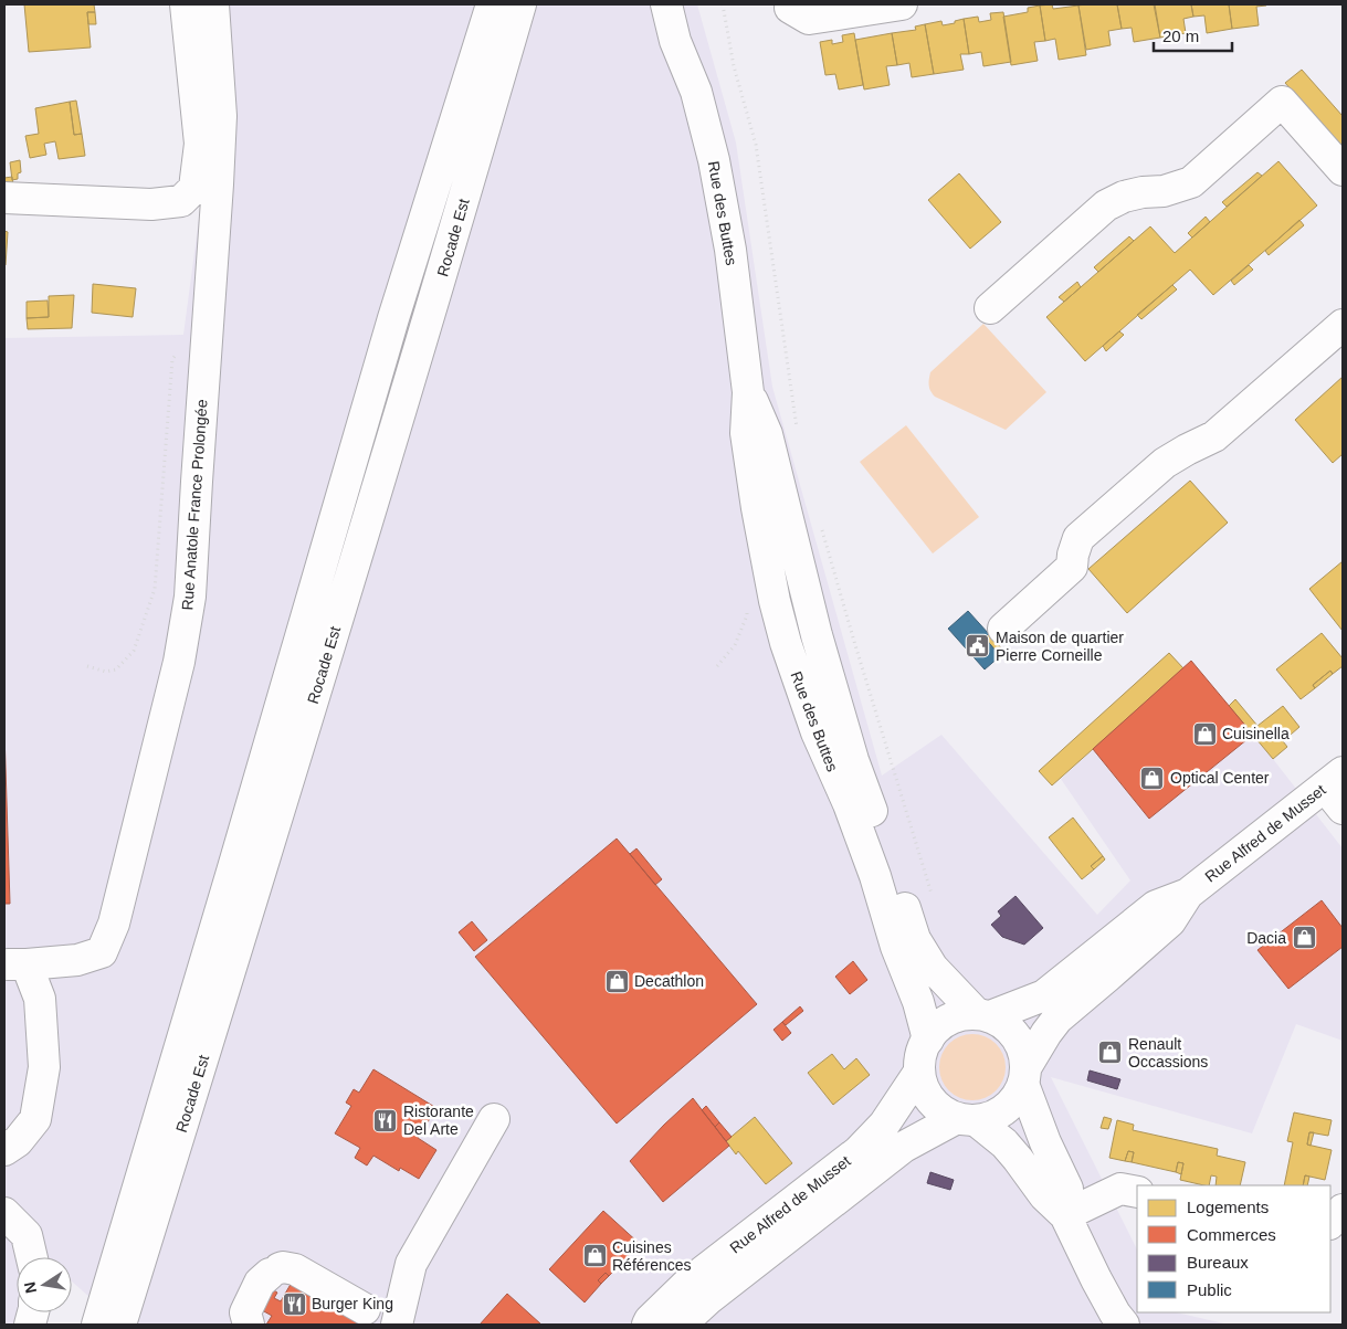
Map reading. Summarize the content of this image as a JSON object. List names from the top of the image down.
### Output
{
  "streets": {
    "main road": [
      "Rue des Buttes",
      "Rocade Est",
      "Rue Anatole France Prolongée",
      "Rue Alfred de Musset"
    ]
  },
  "crossings": [
    ["Rue des Buttes", "Rue Alfred de Musset"]
  ],
  "places": {
    "public building": ["Maison de quartier Pierre Corneille"],
    "shop": [
      "Cuisinella",
      "Optical Center",
      "Dacia",
      "Decathlon",
      "Renault Occassions",
      "Cuisines Références"
    ],
    "restaurant": ["Ristorante Del Arte", "Burger King"]
  },
  "legend": [
    "Logements",
    "Commerces",
    "Bureaux",
    "Public"
  ],
  "scale_bar": "20 m",
  "north": "left"
}
